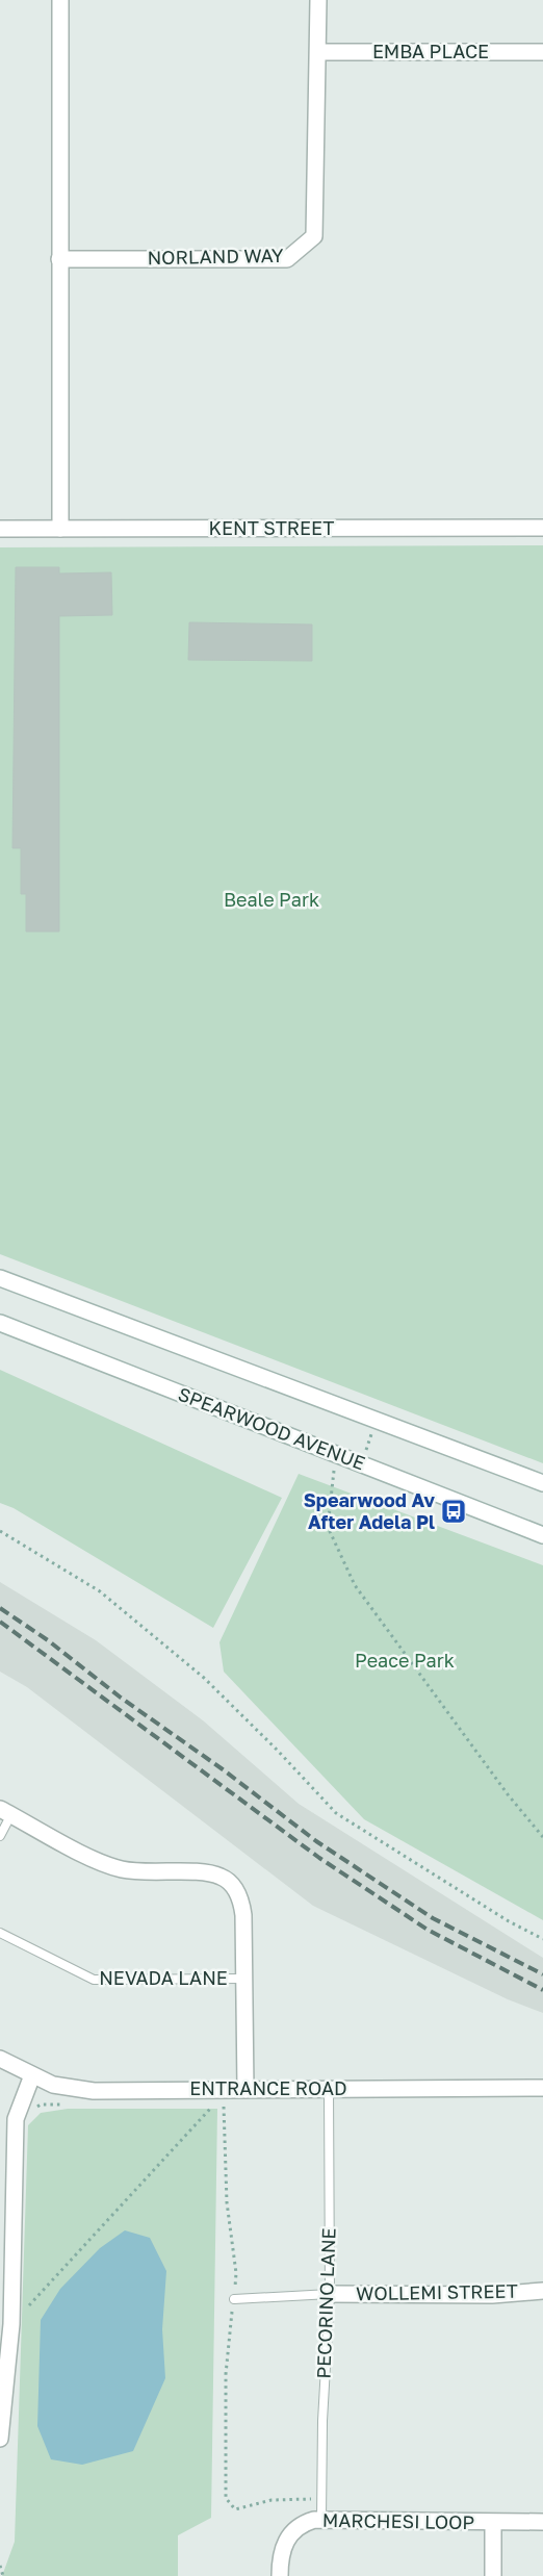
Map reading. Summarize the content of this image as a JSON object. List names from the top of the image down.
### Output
{
  "streets": {
    "street": [
      "EMBA PLACE",
      "NORLAND WAY",
      "KENT STREET",
      "SPEARWOOD AVENUE",
      "ENTRANCE ROAD",
      "WOLLEMI STREET",
      "MARCHESI LOOP"
    ],
    "lane": ["NEVADA LANE", "PECORINO LANE"]
  },
  "crossings": [
    ["EMBA PLACE", "NORLAND WAY"],
    ["ENTRANCE ROAD", "PECORINO LANE"],
    ["WOLLEMI STREET", "PECORINO LANE"],
    ["PECORINO LANE", "MARCHESI LOOP"]
  ],
  "parks": ["Beale Park", "Peace Park"],
  "places": {
    "bus stop": ["Spearwood Av After Adela Pl"]
  }
}
